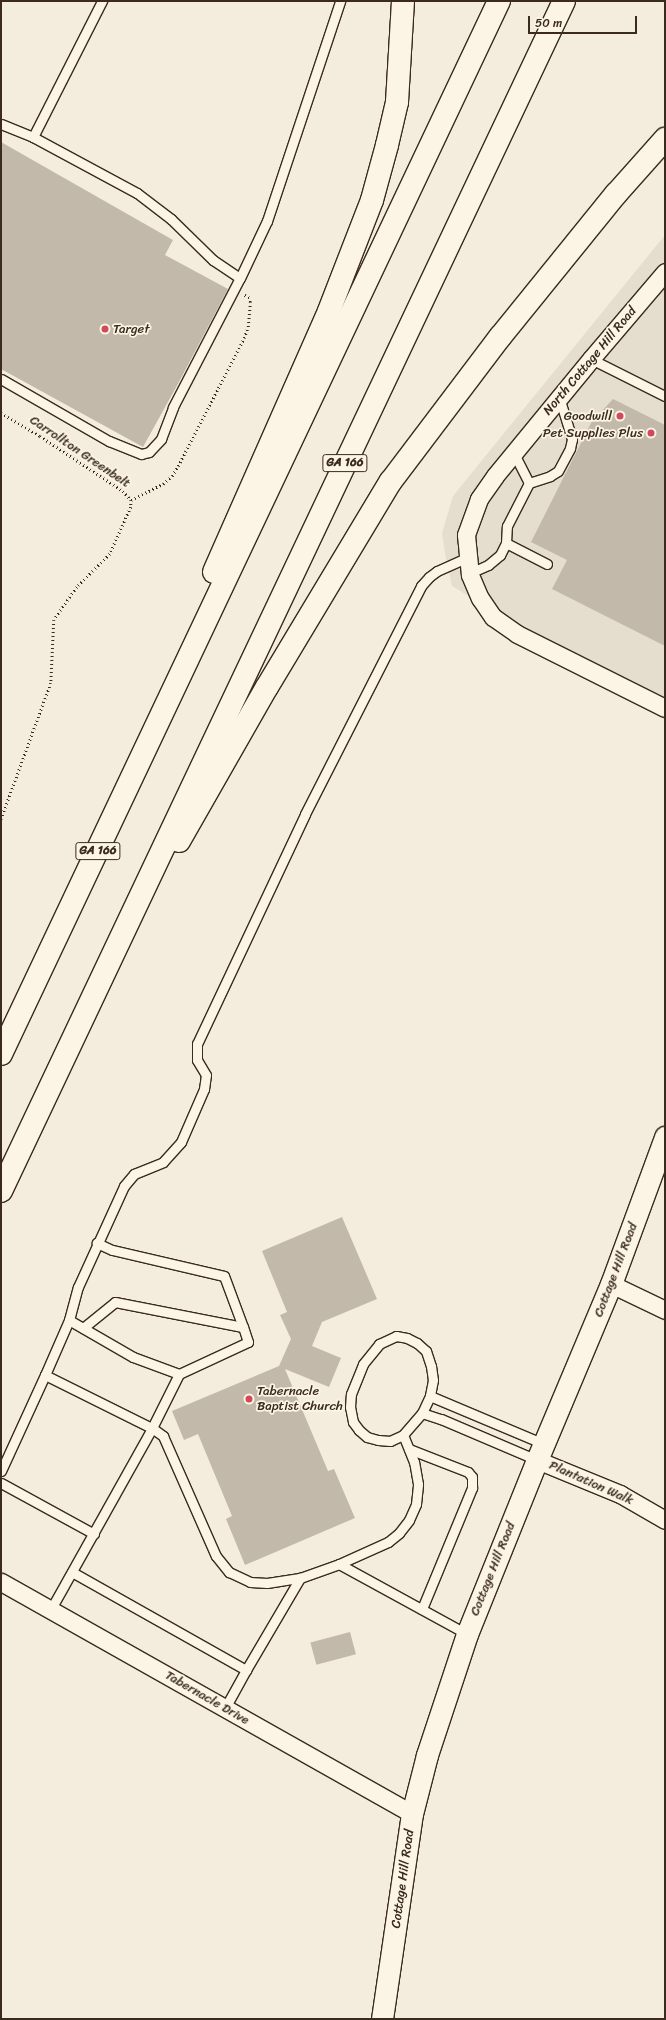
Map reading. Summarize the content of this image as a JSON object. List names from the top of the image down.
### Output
{
  "streets": {
    "highway": ["GA 166"],
    "street": [
      "North Cottage Hill Road",
      "Cottage Hill Road",
      "Plantation Walk",
      "Tabernacle Drive"
    ],
    "path": ["Carrollton Greenbelt"]
  },
  "crossings": [
    ["Cottage Hill Road", "Plantation Walk"],
    ["Cottage Hill Road", "Tabernacle Drive"]
  ],
  "places": [
    "Target",
    "Goodwill",
    "Pet Supplies Plus",
    "Tabernacle Baptist Church"
  ],
  "scale_bar": "50 m"
}
